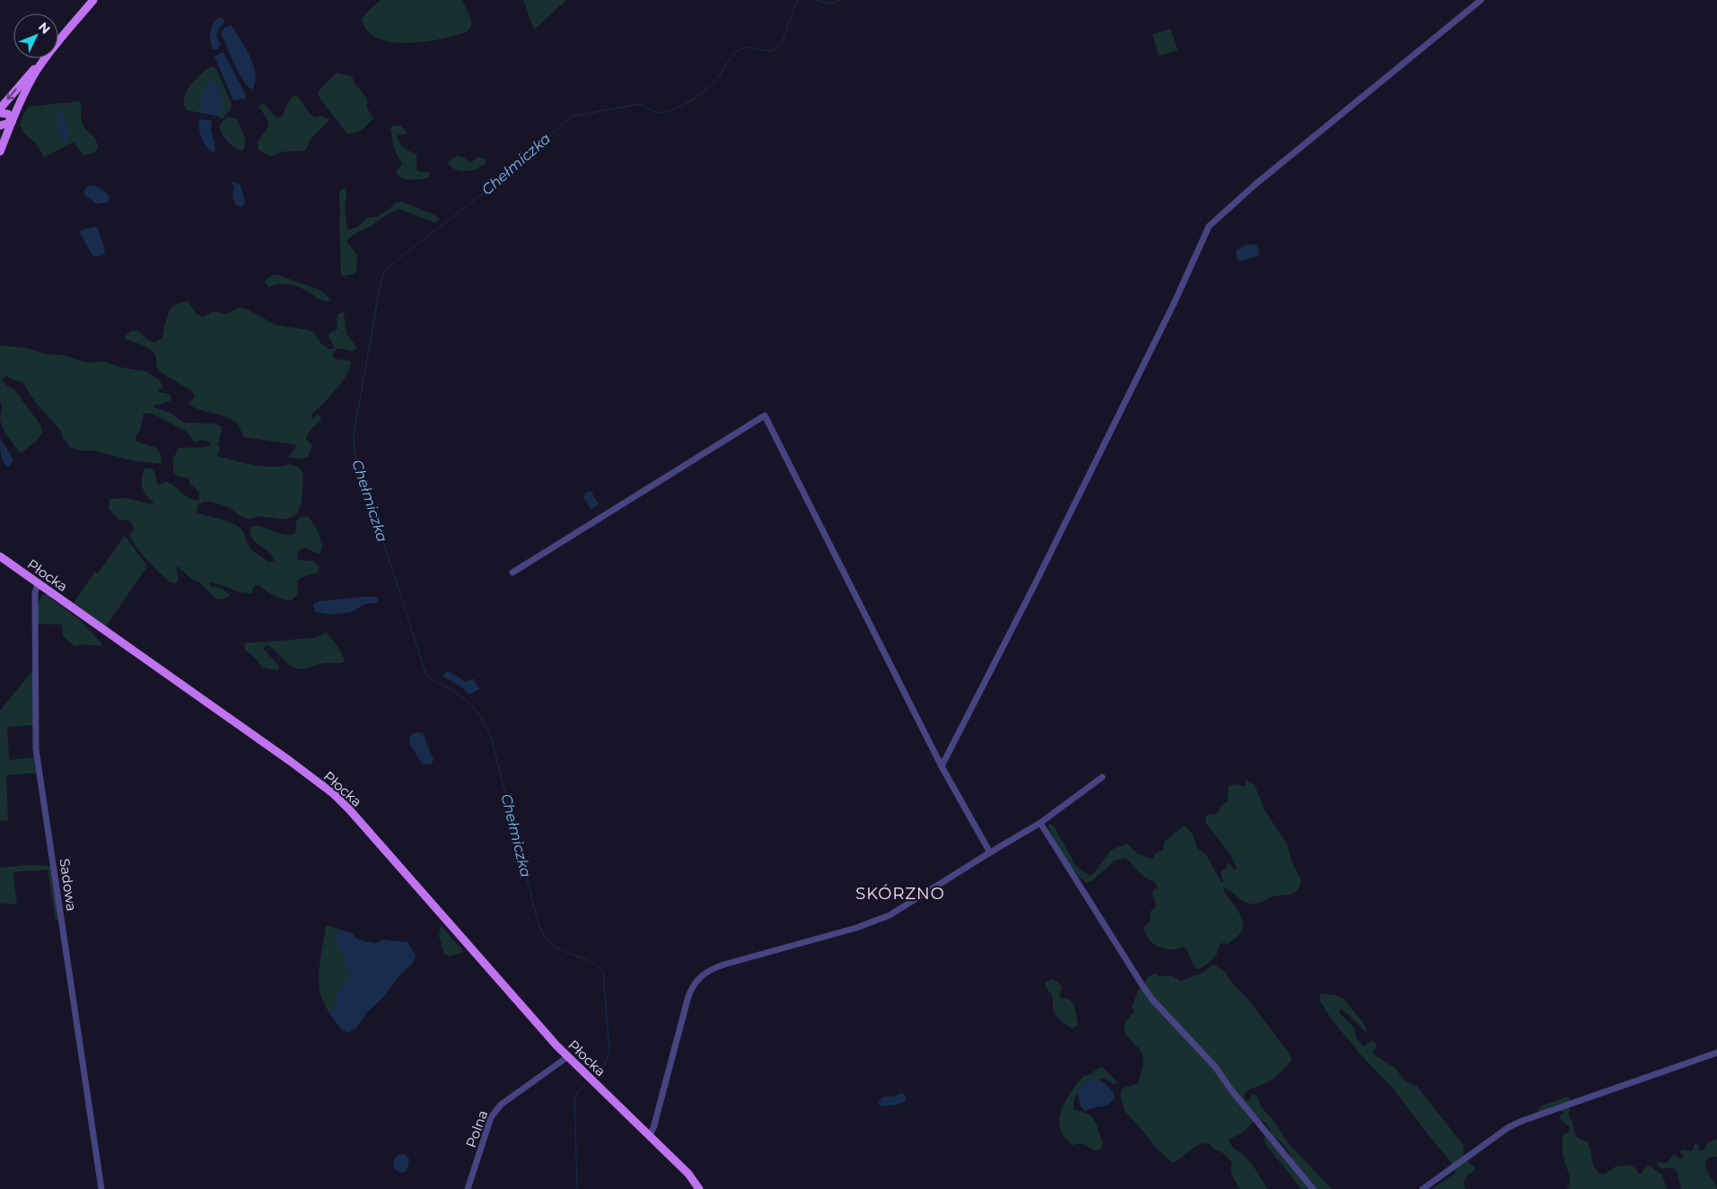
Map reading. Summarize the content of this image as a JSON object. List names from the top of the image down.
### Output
{
  "streets": {
    "main road": ["Płocka"],
    "street": ["Sadowa", "Polna"]
  },
  "crossings": [
    ["Płocka", "Sadowa"],
    ["Płocka", "Polna"]
  ],
  "districts": ["SKÓRZNO"],
  "water": ["Chełmiczka"],
  "north": "top right"
}
